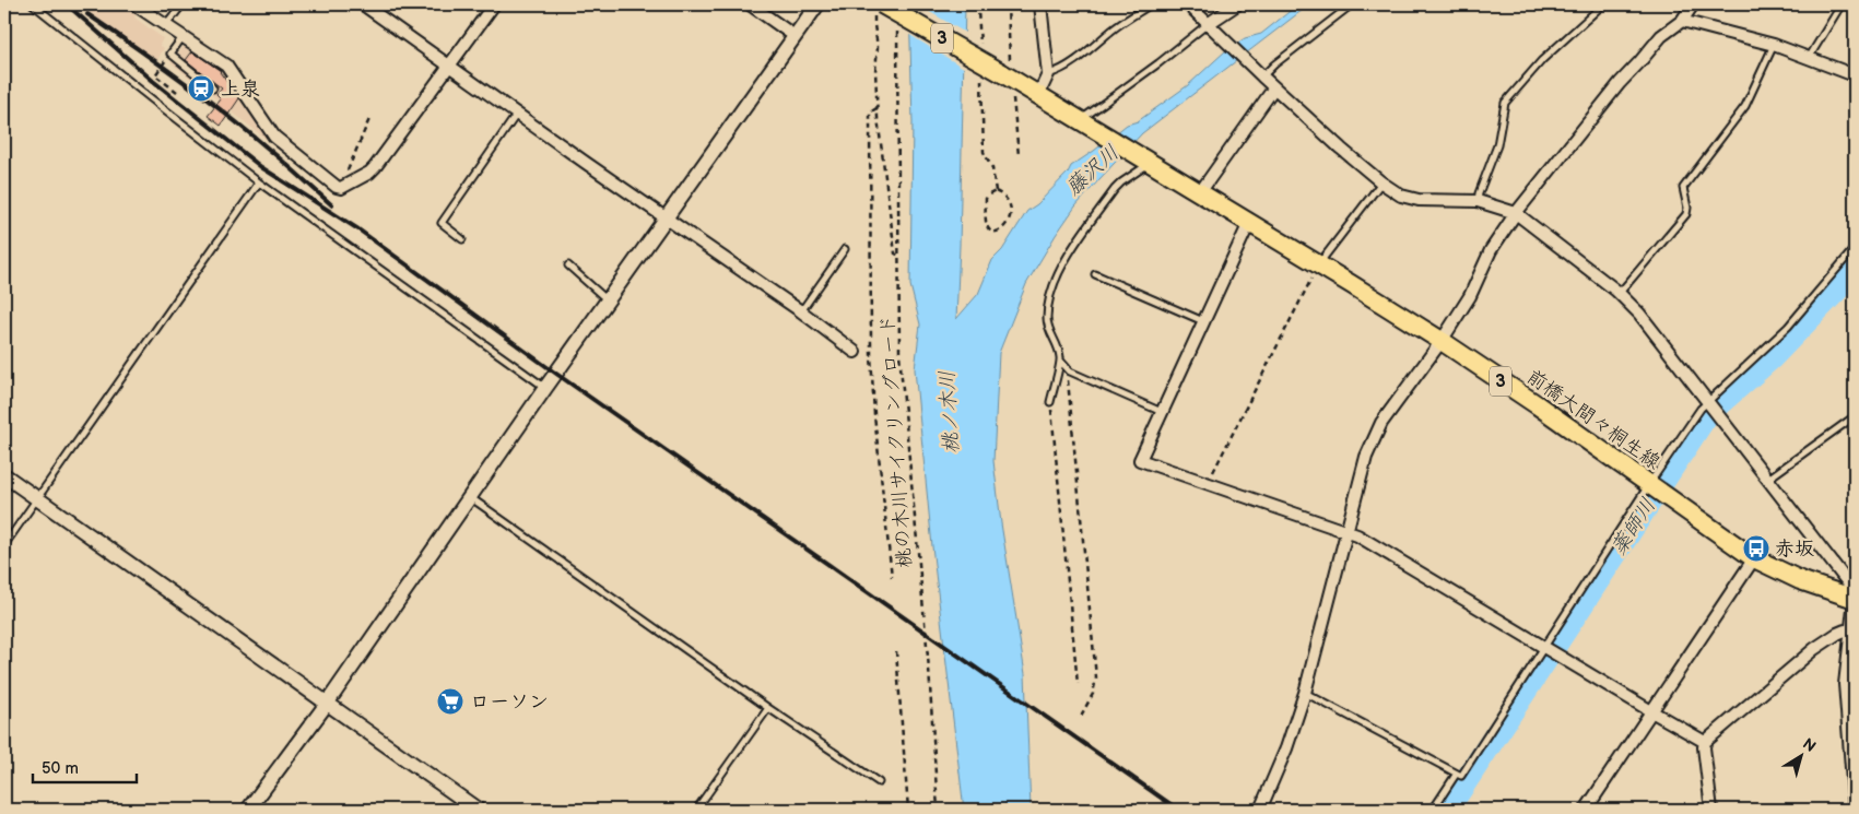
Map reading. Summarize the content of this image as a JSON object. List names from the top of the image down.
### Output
{
  "streets": {
    "main road": ["3", "前橋大間々桐生線"],
    "path": ["桃の木川サイクリングロード"]
  },
  "crossings": [
    ["3", "前橋大間々桐生線"]
  ],
  "water": ["藤沢川", "桃ノ木川", "薬師川"],
  "places": {
    "station": ["上泉"],
    "bus stop": ["赤坂"],
    "supermarket": ["ローソン"]
  },
  "scale_bar": "50 m",
  "north": "top right"
}
